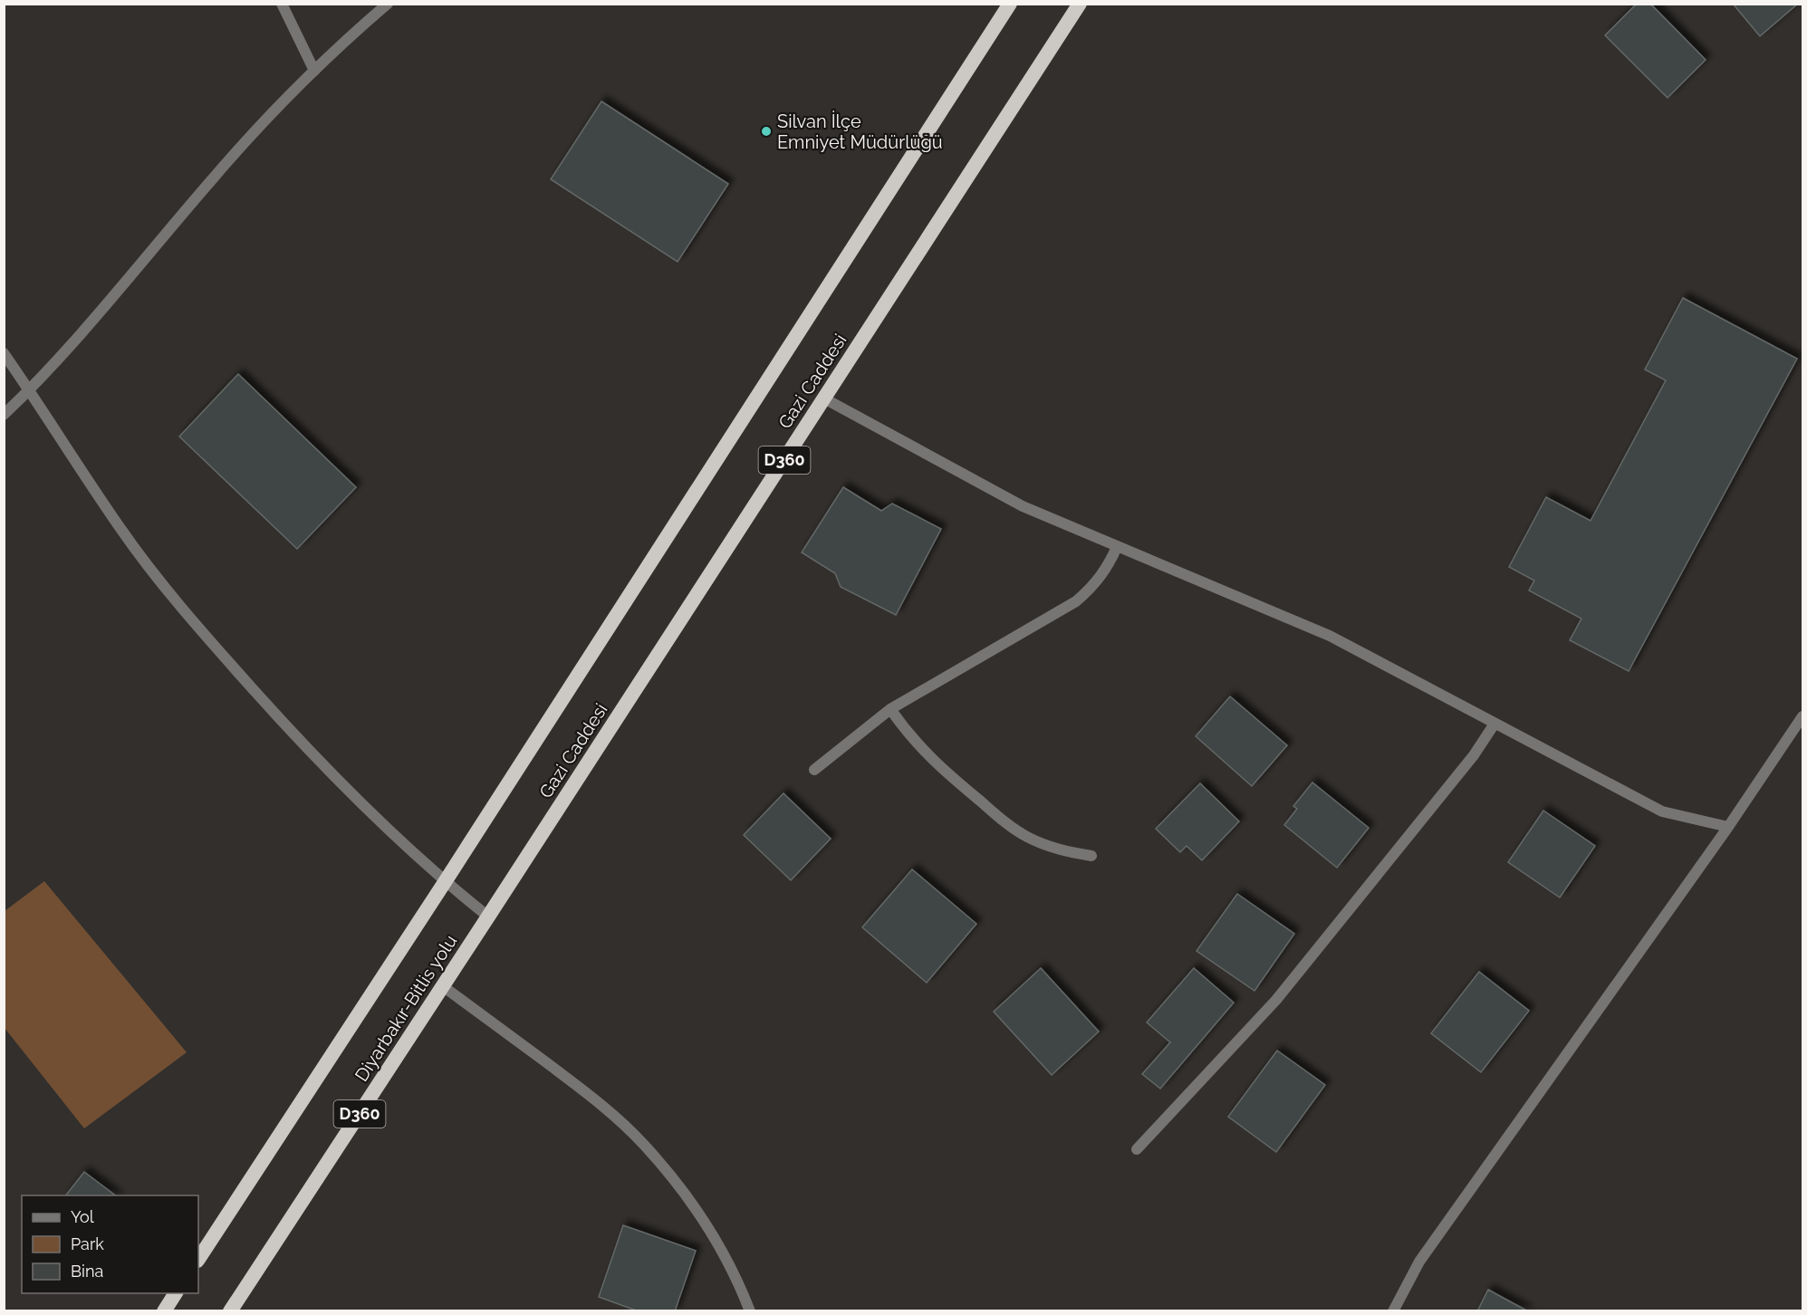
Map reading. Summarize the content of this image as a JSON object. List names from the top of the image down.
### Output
{
  "streets": {
    "highway": ["Gazi Caddesi", "D360", "Diyarbakır-Bitlis yolu"]
  },
  "crossings": [
    ["Gazi Caddesi", "Diyarbakır-Bitlis yolu"]
  ],
  "places": ["Silvan İlçe Emniyet Müdürlüğü"],
  "legend": ["Yol", "Park", "Bina"]
}
